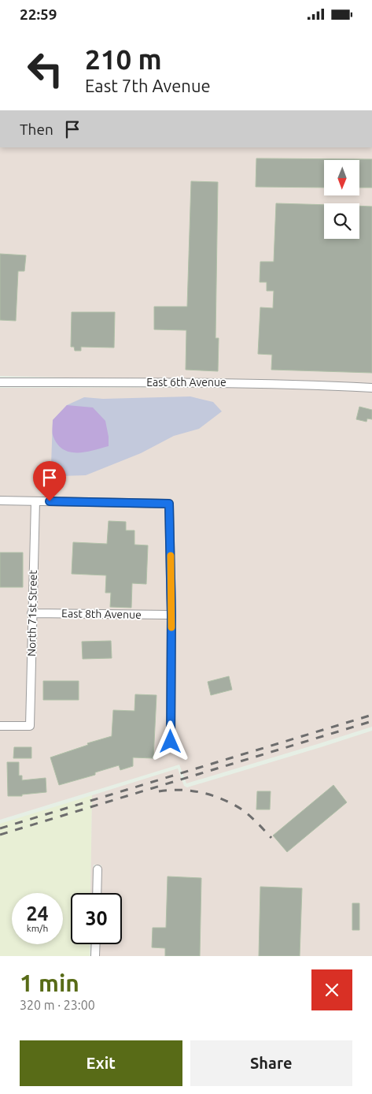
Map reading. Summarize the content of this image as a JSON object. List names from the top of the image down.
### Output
{
  "streets": {
    "street": ["East 6th Avenue", "North 71st Street", "East 8th Avenue"]
  },
  "crossings": [
    ["North 71st Street", "East 8th Avenue"]
  ],
  "north": "bottom",
  "page": {
    "status": "22:59",
    "turn": ["210 m", "East 7th Avenue"],
    "then": "Then",
    "speed": "24 km/h",
    "limit": "30",
    "heading": ["1 min", "320 m · 23:00"],
    "buttons": ["Exit", "Share"]
  }
}
